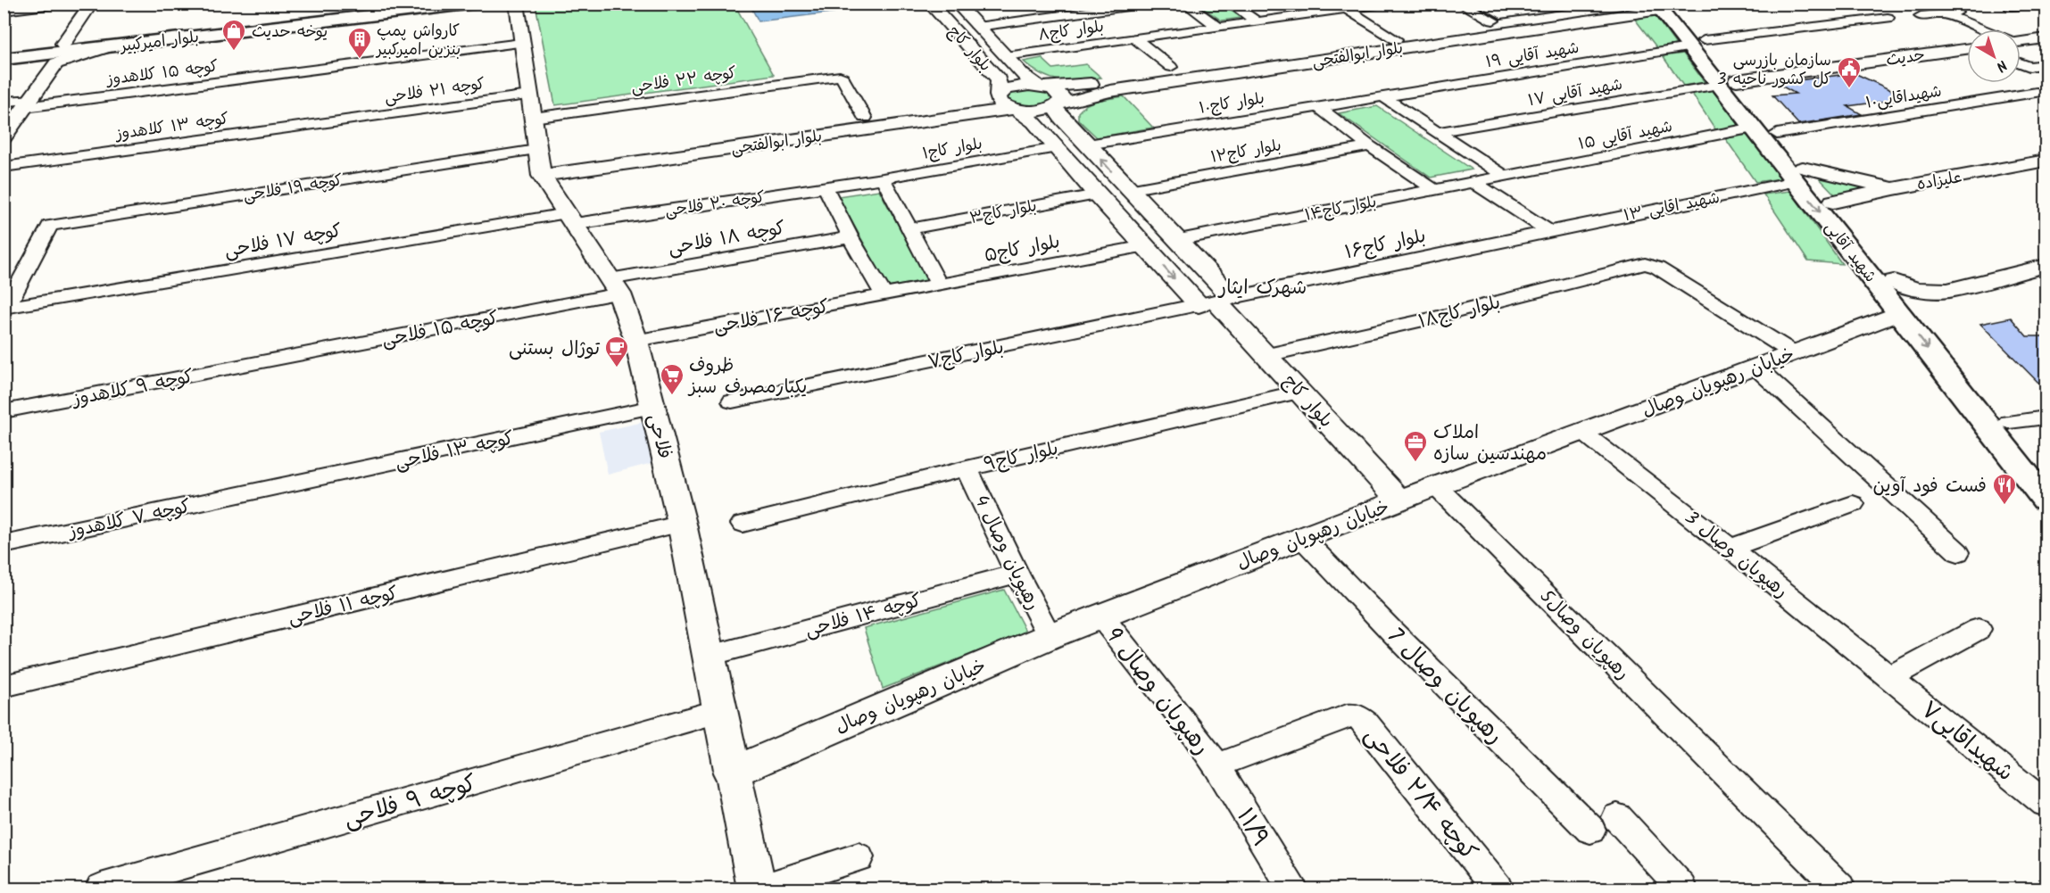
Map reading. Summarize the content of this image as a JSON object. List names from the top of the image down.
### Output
{
  "streets": {
    "main road": ["بلوار امیرکبیر", "شهید آقایی"],
    "street": [
      "بلوار کاج۸",
      "بلوار کاج",
      "بلوار ابوالفتحی",
      "شهید آقایی ۱۹",
      "حدیث",
      "کوچه ۱۵ کلاهدوز",
      "کوچه ۲۲ فلاحی",
      "کوچه ۲۱ فلاحی",
      "شهید آقایی ۱۷",
      "شهیداقایی۱۰",
      "بلوار کاج۱۰",
      "کوچه ۱۳ کلاهدوز",
      "شهید آقایی ۱۵",
      "بلوار کاج۱",
      "بلوار کاج۱۲",
      "علیزاده",
      "کوچه ۱۹ فلاحی",
      "کوچه ۲۰ فلاحی",
      "شهید اقایی ۱۳",
      "بلوار کاج۱۴",
      "بلوار کاج۳",
      "کوچه ۱۸ فلاحی",
      "کوچه ۱۷ فلاحی",
      "بلوار کاج۱۶",
      "بلوار کاج۵",
      "بلوار کاج۱۸",
      "کوچه ۱۶ فلاحی",
      "کوچه ۱۵ فلاحی",
      "بلوار کاج۷",
      "خیابان رهپویان وصال",
      "کوچه ۹ کلاهدوز",
      "فلاحی",
      "کوچه ۱۳ فلاحی",
      "بلوار کاج۹",
      "کوچه ۷ کلاهدوز",
      "4 رهپویان وصال",
      "3 رهپویان وصال",
      "کوچه ۱۱ فلاحی",
      "کوچه ۱۴ فلاحی",
      "رهپویان وصال5",
      "7 رهپویان وصال",
      "9 رهپویان وصال",
      "شهیداقایی۷",
      "کوچه ۲/۴ فلاحی",
      "کوچه ۹ فلاحی",
      "۱۱/۹"
    ]
  },
  "crossings": [
    ["بلوار کاج۸", "بلوار کاج"],
    ["بلوار کاج", "بلوار ابوالفتحی"],
    ["بلوار کاج", "بلوار کاج۱۰"],
    ["بلوار کاج", "بلوار کاج۱"],
    ["بلوار کاج", "بلوار کاج۱۲"],
    ["بلوار کاج", "بلوار کاج۱۴"],
    ["بلوار کاج", "بلوار کاج۳"],
    ["بلوار کاج", "بلوار کاج۱۶"],
    ["بلوار کاج", "بلوار کاج۵"],
    ["بلوار کاج", "بلوار کاج۱۸"],
    ["بلوار کاج", "بلوار کاج۷"],
    ["بلوار کاج", "خیابان رهپویان وصال"],
    ["بلوار کاج", "بلوار کاج۹"],
    ["بلوار ابوالفتحی", "کوچه ۲۲ فلاحی"],
    ["بلوار ابوالفتحی", "کوچه ۱۹ فلاحی"],
    ["بلوار ابوالفتحی", "شهید آقایی"],
    ["بلوار ابوالفتحی", "فلاحی"],
    ["شهید آقایی ۱۹", "بلوار کاج۱۰"],
    ["شهید آقایی ۱۹", "شهید آقایی"],
    ["حدیث", "شهید آقایی ۱۷"],
    ["حدیث", "شهید آقایی"],
    ["کوچه ۱۵ کلاهدوز", "فلاحی"],
    ["کوچه ۲۲ فلاحی", "کوچه ۲۱ فلاحی"],
    ["کوچه ۲۲ فلاحی", "فلاحی"],
    ["کوچه ۲۱ فلاحی", "کوچه ۱۳ کلاهدوز"],
    ["کوچه ۲۱ فلاحی", "فلاحی"],
    ["شهید آقایی ۱۷", "شهید آقایی"],
    ["شهیداقایی۱۰", "شهید آقایی"],
    ["شهید آقایی ۱۵", "بلوار کاج۱۴"],
    ["شهید آقایی ۱۵", "شهید آقایی"],
    ["بلوار کاج۱", "کوچه ۲۰ فلاحی"],
    ["علیزاده", "شهید آقایی"],
    ["کوچه ۱۹ فلاحی", "کوچه ۱۷ فلاحی"],
    ["کوچه ۱۹ فلاحی", "فلاحی"],
    ["کوچه ۲۰ فلاحی", "کوچه ۱۷ فلاحی"],
    ["کوچه ۲۰ فلاحی", "فلاحی"],
    ["شهید اقایی ۱۳", "بلوار کاج۱۶"],
    ["شهید اقایی ۱۳", "شهید آقایی"],
    ["کوچه ۱۸ فلاحی", "کوچه ۱۵ فلاحی"],
    ["کوچه ۱۸ فلاحی", "فلاحی"],
    ["کوچه ۱۷ فلاحی", "فلاحی"],
    ["بلوار کاج۱۶", "بلوار کاج۷"],
    ["بلوار کاج۵", "کوچه ۱۶ فلاحی"],
    ["شهید آقایی", "خیابان رهپویان وصال"],
    ["بلوار کاج۱۸", "خیابان رهپویان وصال"],
    ["کوچه ۱۶ فلاحی", "فلاحی"],
    ["کوچه ۱۵ فلاحی", "کوچه ۹ کلاهدوز"],
    ["کوچه ۱۵ فلاحی", "فلاحی"],
    ["خیابان رهپویان وصال", "فلاحی"],
    ["خیابان رهپویان وصال", "4 رهپویان وصال"],
    ["خیابان رهپویان وصال", "3 رهپویان وصال"],
    ["خیابان رهپویان وصال", "رهپویان وصال5"],
    ["خیابان رهپویان وصال", "7 رهپویان وصال"],
    ["خیابان رهپویان وصال", "9 رهپویان وصال"],
    ["فلاحی", "کوچه ۱۳ فلاحی"],
    ["فلاحی", "کوچه ۱۱ فلاحی"],
    ["فلاحی", "کوچه ۱۴ فلاحی"],
    ["فلاحی", "کوچه ۹ فلاحی"],
    ["کوچه ۱۳ فلاحی", "کوچه ۷ کلاهدوز"],
    ["بلوار کاج۹", "4 رهپویان وصال"],
    ["4 رهپویان وصال", "کوچه ۱۴ فلاحی"],
    ["3 رهپویان وصال", "شهیداقایی۷"],
    ["9 رهپویان وصال", "کوچه ۲/۴ فلاحی"],
    ["9 رهپویان وصال", "۱۱/۹"],
    ["کوچه ۲/۴ فلاحی", "۱۱/۹"]
  ],
  "districts": ["شهرک ایثار"],
  "places": {
    "shop": ["یوخه حدیث"],
    "building": ["کارواش پمپ بنزین امیرکبیر"],
    "public building": ["سازمان بازرسی کل کشور ناحیه 3"],
    "cafe": ["توژال بستنی"],
    "supermarket": ["ظروف یکبارمصرف سبز"],
    "office": ["املاک مهندسین سازه"],
    "restaurant": ["فست فود آوین"]
  },
  "north": "bottom right"
}
